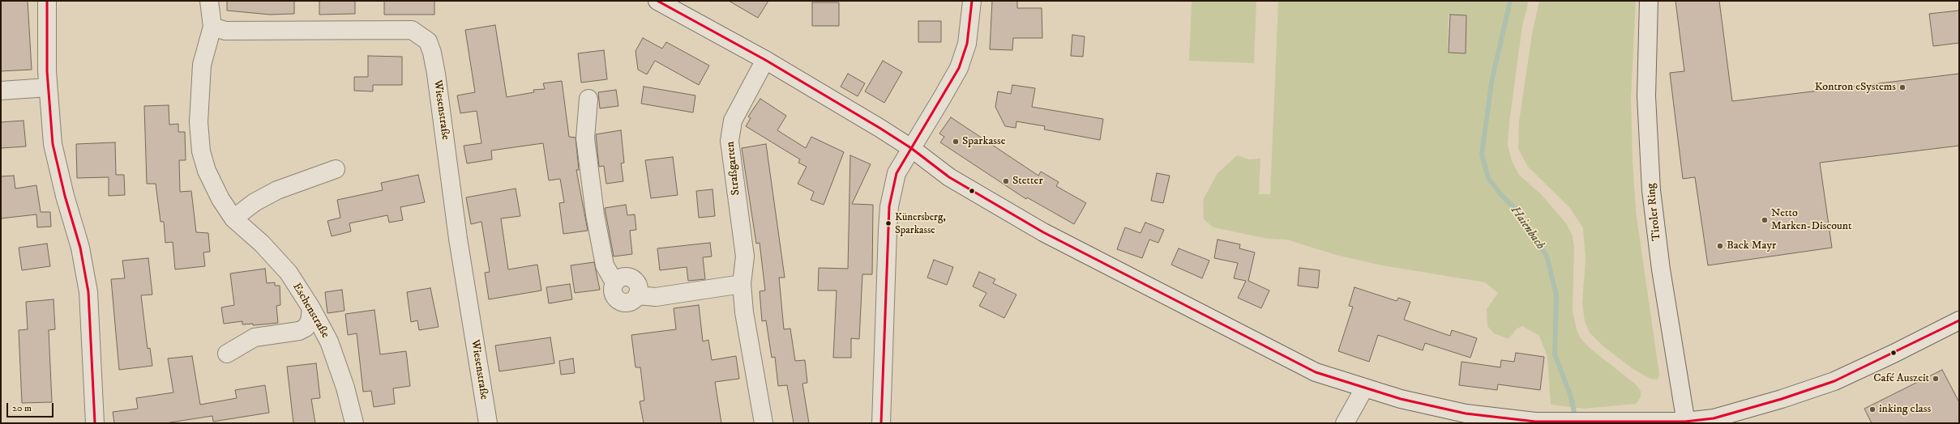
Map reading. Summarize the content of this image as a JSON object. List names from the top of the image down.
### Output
{
  "streets": {
    "street": [
      "Wiesenstraße",
      "Straßgarten",
      "Tiroler Ring",
      "Eschenstraße"
    ]
  },
  "crossings": [
    ["Wiesenstraße", "Eschenstraße"]
  ],
  "water": ["Haienbach"],
  "places": [
    "Kontron eSystems",
    "Sparkasse",
    "Stetter",
    "Netto Marken-Discount",
    "Künersberg, Sparkasse",
    "Back Mayr",
    "Café Auszeit",
    "inking class"
  ],
  "scale_bar": "20 m"
}
